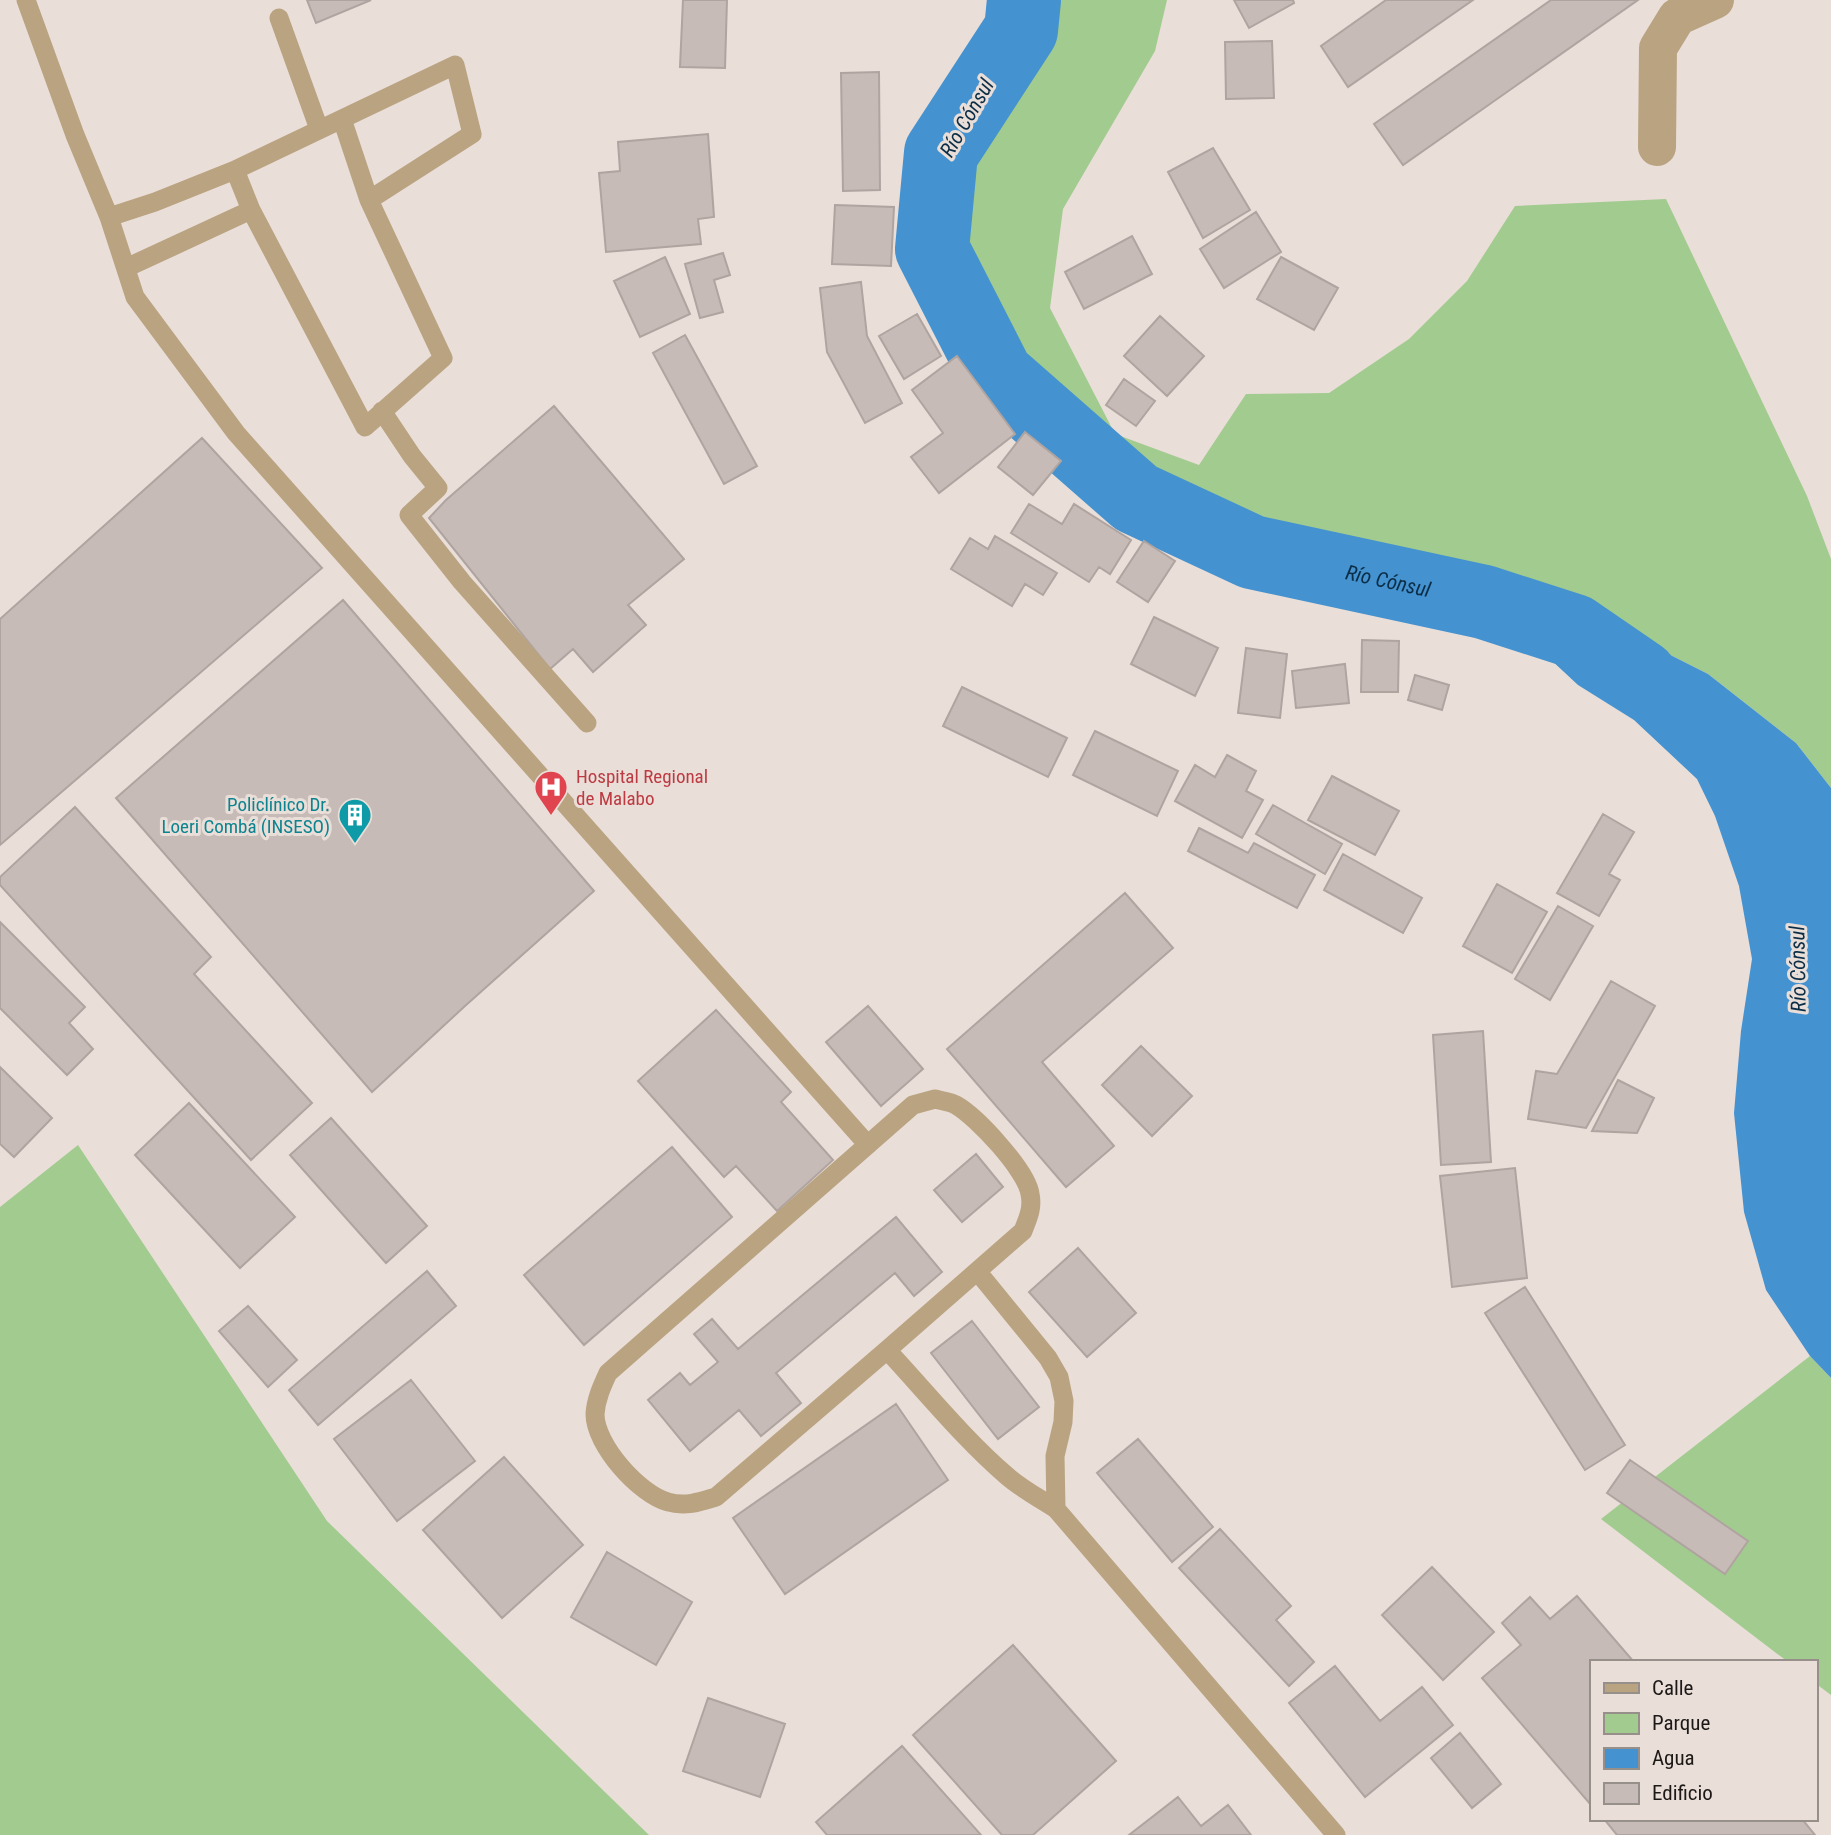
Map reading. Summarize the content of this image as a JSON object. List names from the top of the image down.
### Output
{
  "water": ["Río Cónsul"],
  "places": {
    "hospital": ["Hospital Regional de Malabo"],
    "building": ["Policlínico Dr. Loeri Combá (INSESO)"]
  },
  "legend": [
    "Calle",
    "Parque",
    "Agua",
    "Edificio"
  ]
}
